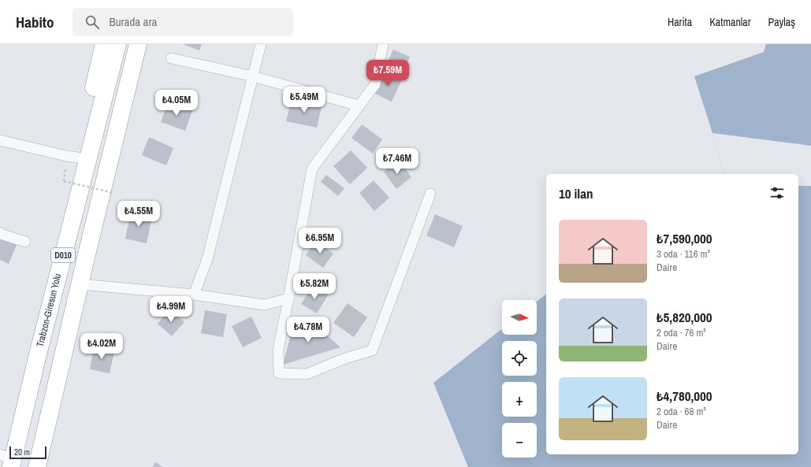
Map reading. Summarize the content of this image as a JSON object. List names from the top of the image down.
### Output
{
  "streets": {
    "highway": ["D010", "Trabzon-Giresun Yolu"]
  },
  "scale_bar": "20 m",
  "north": "right",
  "page": {
    "header": "Habito",
    "search": "Burada ara",
    "nav": ["Harita", "Katmanlar", "Paylaş"],
    "price": [
      "₺7.59M",
      "₺5.49M",
      "₺4.05M",
      "₺7.46M",
      "₺4.55M",
      "₺6.95M",
      "₺5.82M",
      "₺4.99M",
      "₺4.78M",
      "₺4.02M"
    ],
    "heading": "10 ilan",
    "list": [
      {
        "name": "₺7,590,000",
        "note": "3 oda · 116 m² · Daire"
      },
      {
        "name": "₺5,820,000",
        "note": "2 oda · 76 m² · Daire"
      },
      {
        "name": "₺4,780,000",
        "note": "2 oda · 68 m² · Daire"
      }
    ],
    "map_buttons": ["+", "−"],
    "scale": "20 m"
  }
}
